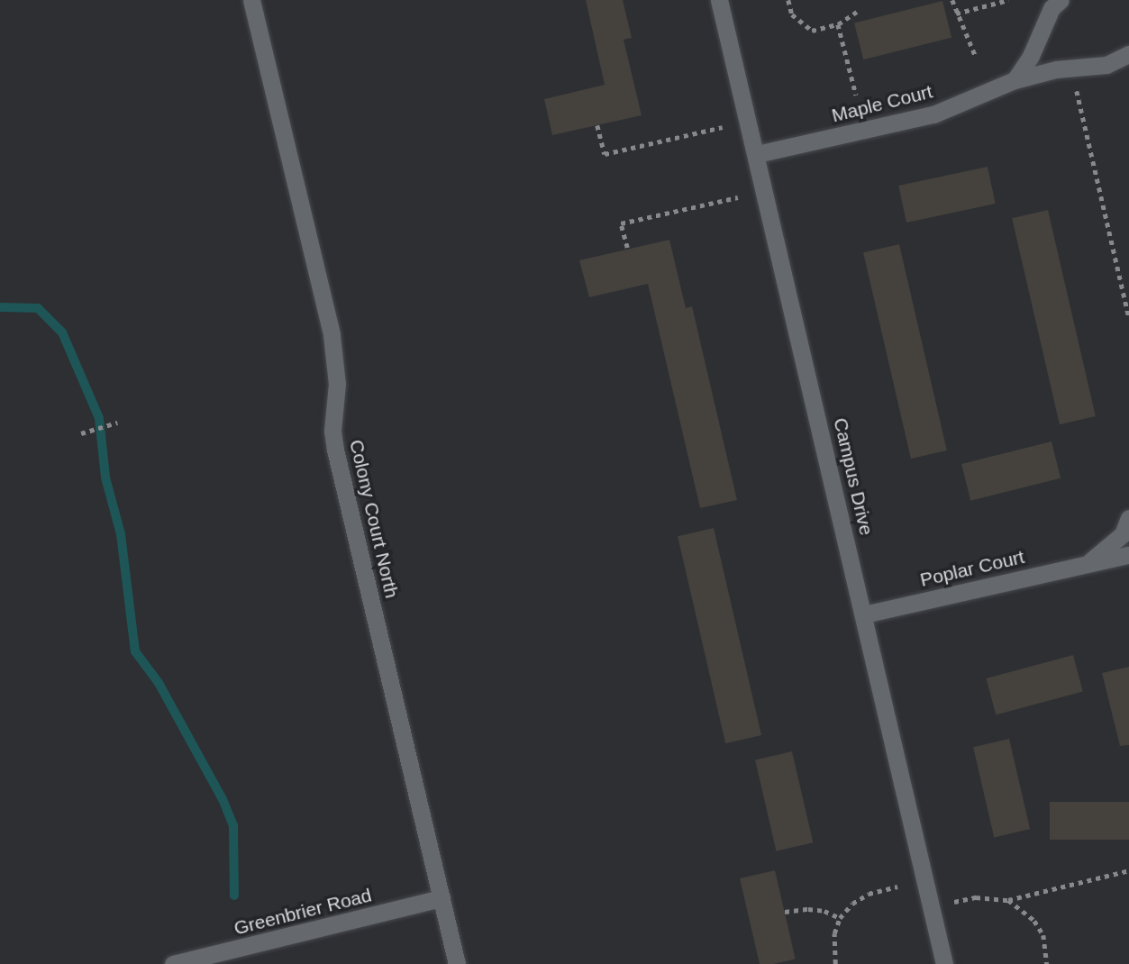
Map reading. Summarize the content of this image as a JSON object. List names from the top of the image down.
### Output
{
  "streets": {
    "street": [
      "Maple Court",
      "Campus Drive",
      "Colony Court North",
      "Poplar Court",
      "Greenbrier Road"
    ]
  },
  "crossings": [
    ["Maple Court", "Campus Drive"],
    ["Campus Drive", "Poplar Court"],
    ["Colony Court North", "Greenbrier Road"]
  ]
}
